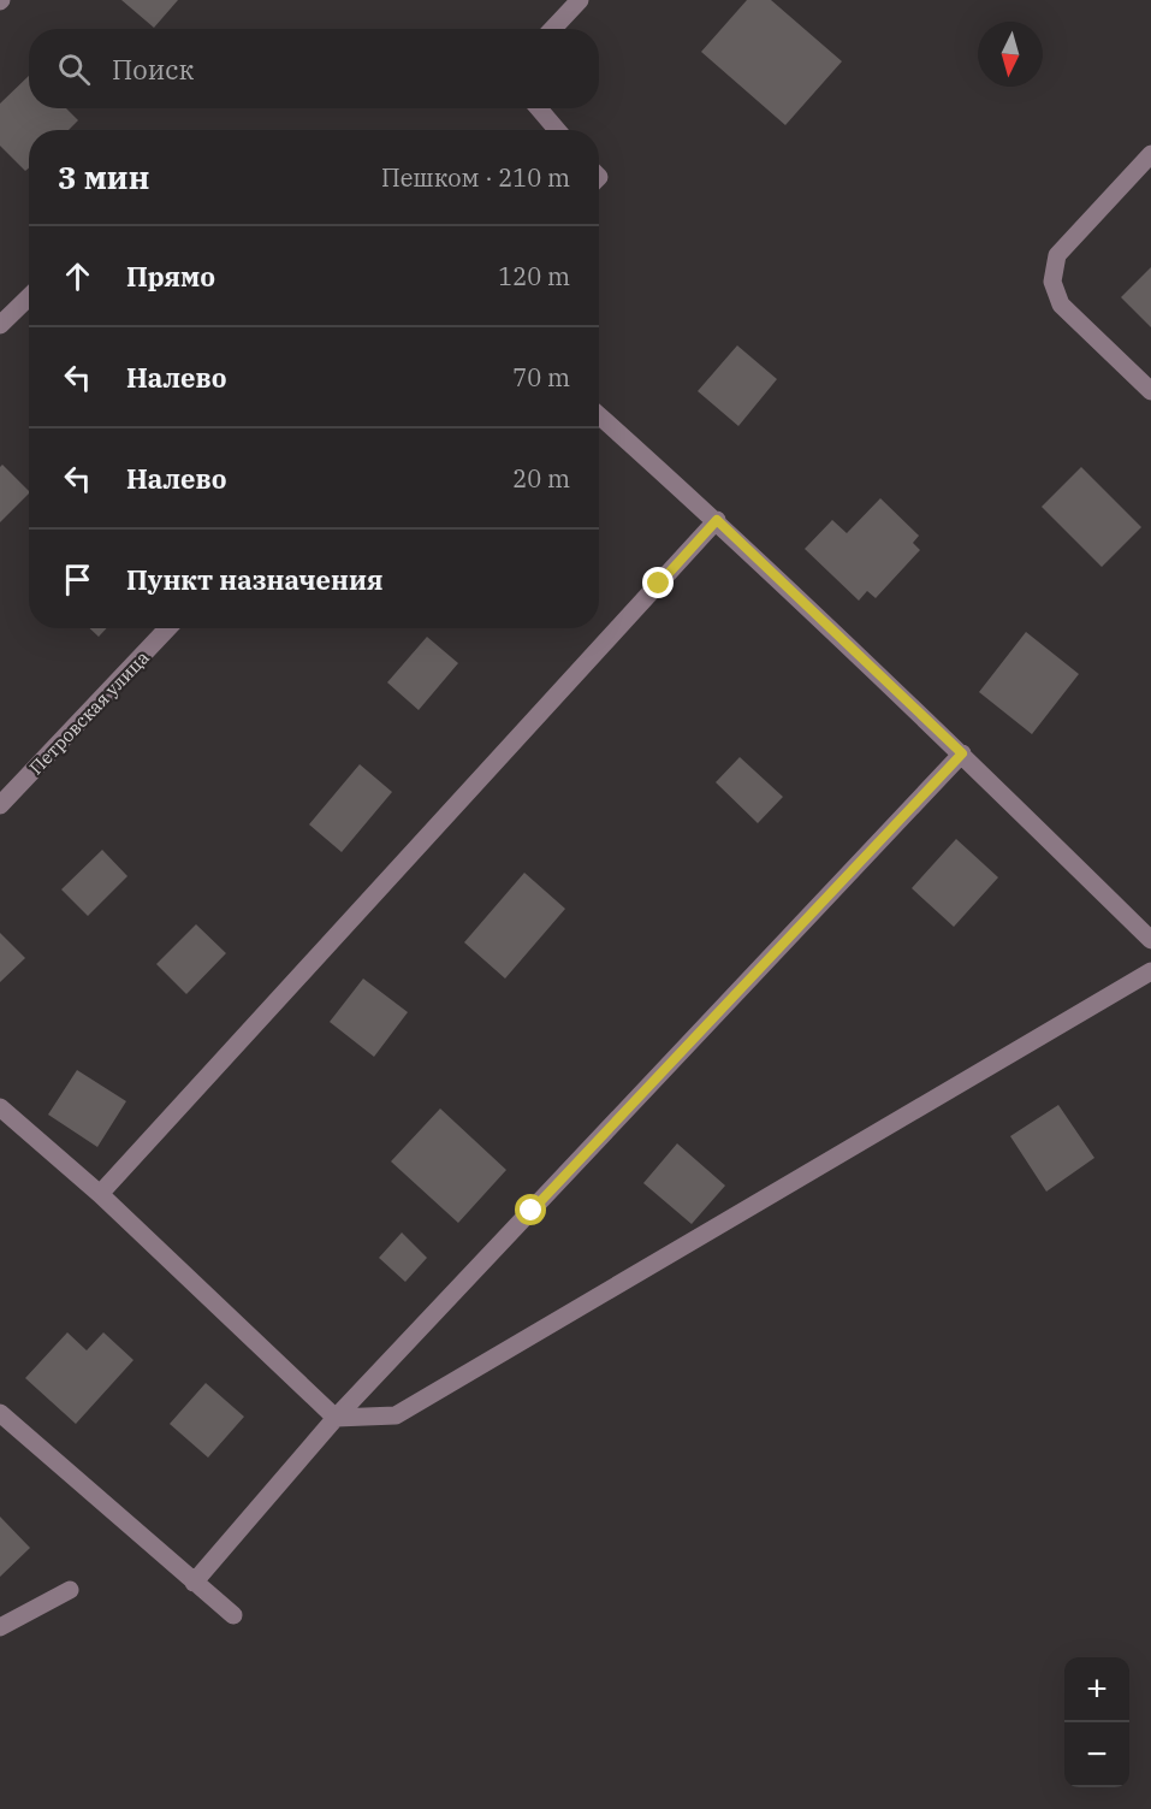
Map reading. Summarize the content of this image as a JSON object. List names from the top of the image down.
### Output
{
  "streets": {
    "street": ["Петровская улица"]
  },
  "north": "bottom",
  "page": {
    "search": "Поиск",
    "heading": ["3 мин", "Пешком · 210 m"],
    "list": [
      ["Прямо", "120 m"],
      ["Налево", "70 m"],
      ["Налево", "20 m"],
      "Пункт назначения"
    ],
    "map_buttons": ["+", "−"]
  }
}
